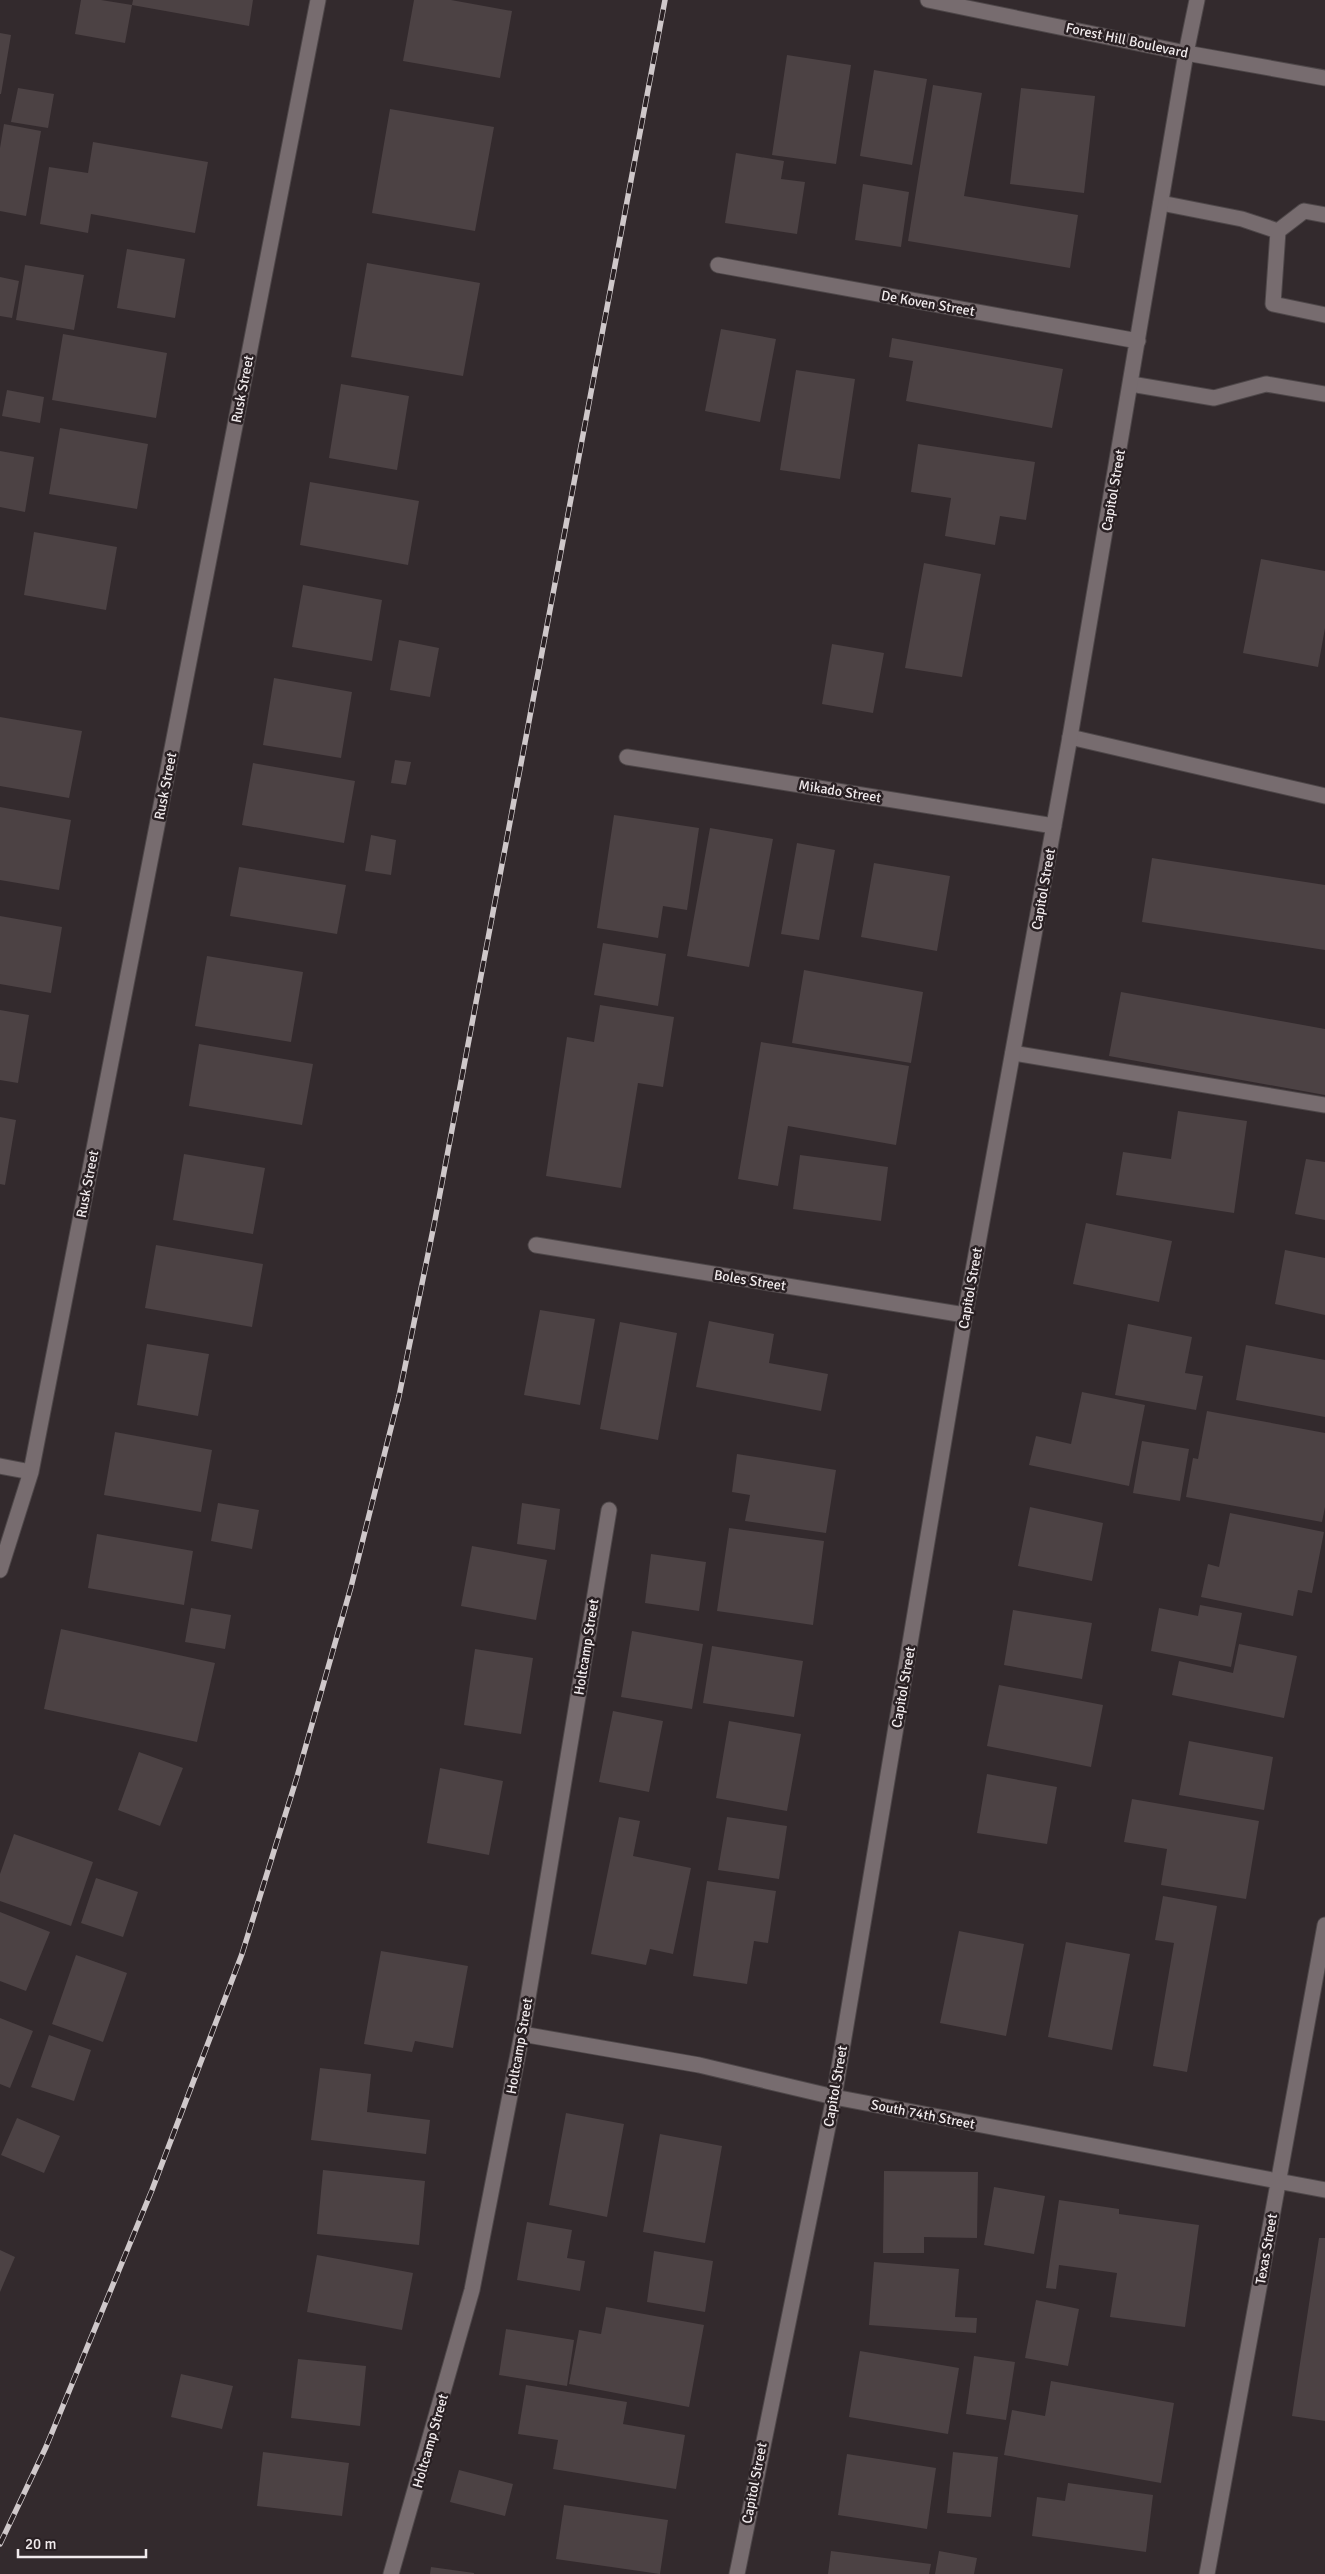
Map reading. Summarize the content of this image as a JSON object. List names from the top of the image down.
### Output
{
  "streets": {
    "street": [
      "Forest Hill Boulevard",
      "De Koven Street",
      "Rusk Street",
      "Capitol Street",
      "Mikado Street",
      "Boles Street",
      "Holtcamp Street",
      "South 74th Street",
      "Texas Street"
    ]
  },
  "crossings": [
    ["Forest Hill Boulevard", "Capitol Street"],
    ["De Koven Street", "Capitol Street"],
    ["Capitol Street", "Mikado Street"],
    ["Capitol Street", "Boles Street"],
    ["Capitol Street", "South 74th Street"],
    ["Holtcamp Street", "South 74th Street"],
    ["South 74th Street", "Texas Street"]
  ],
  "scale_bar": "20 m"
}
